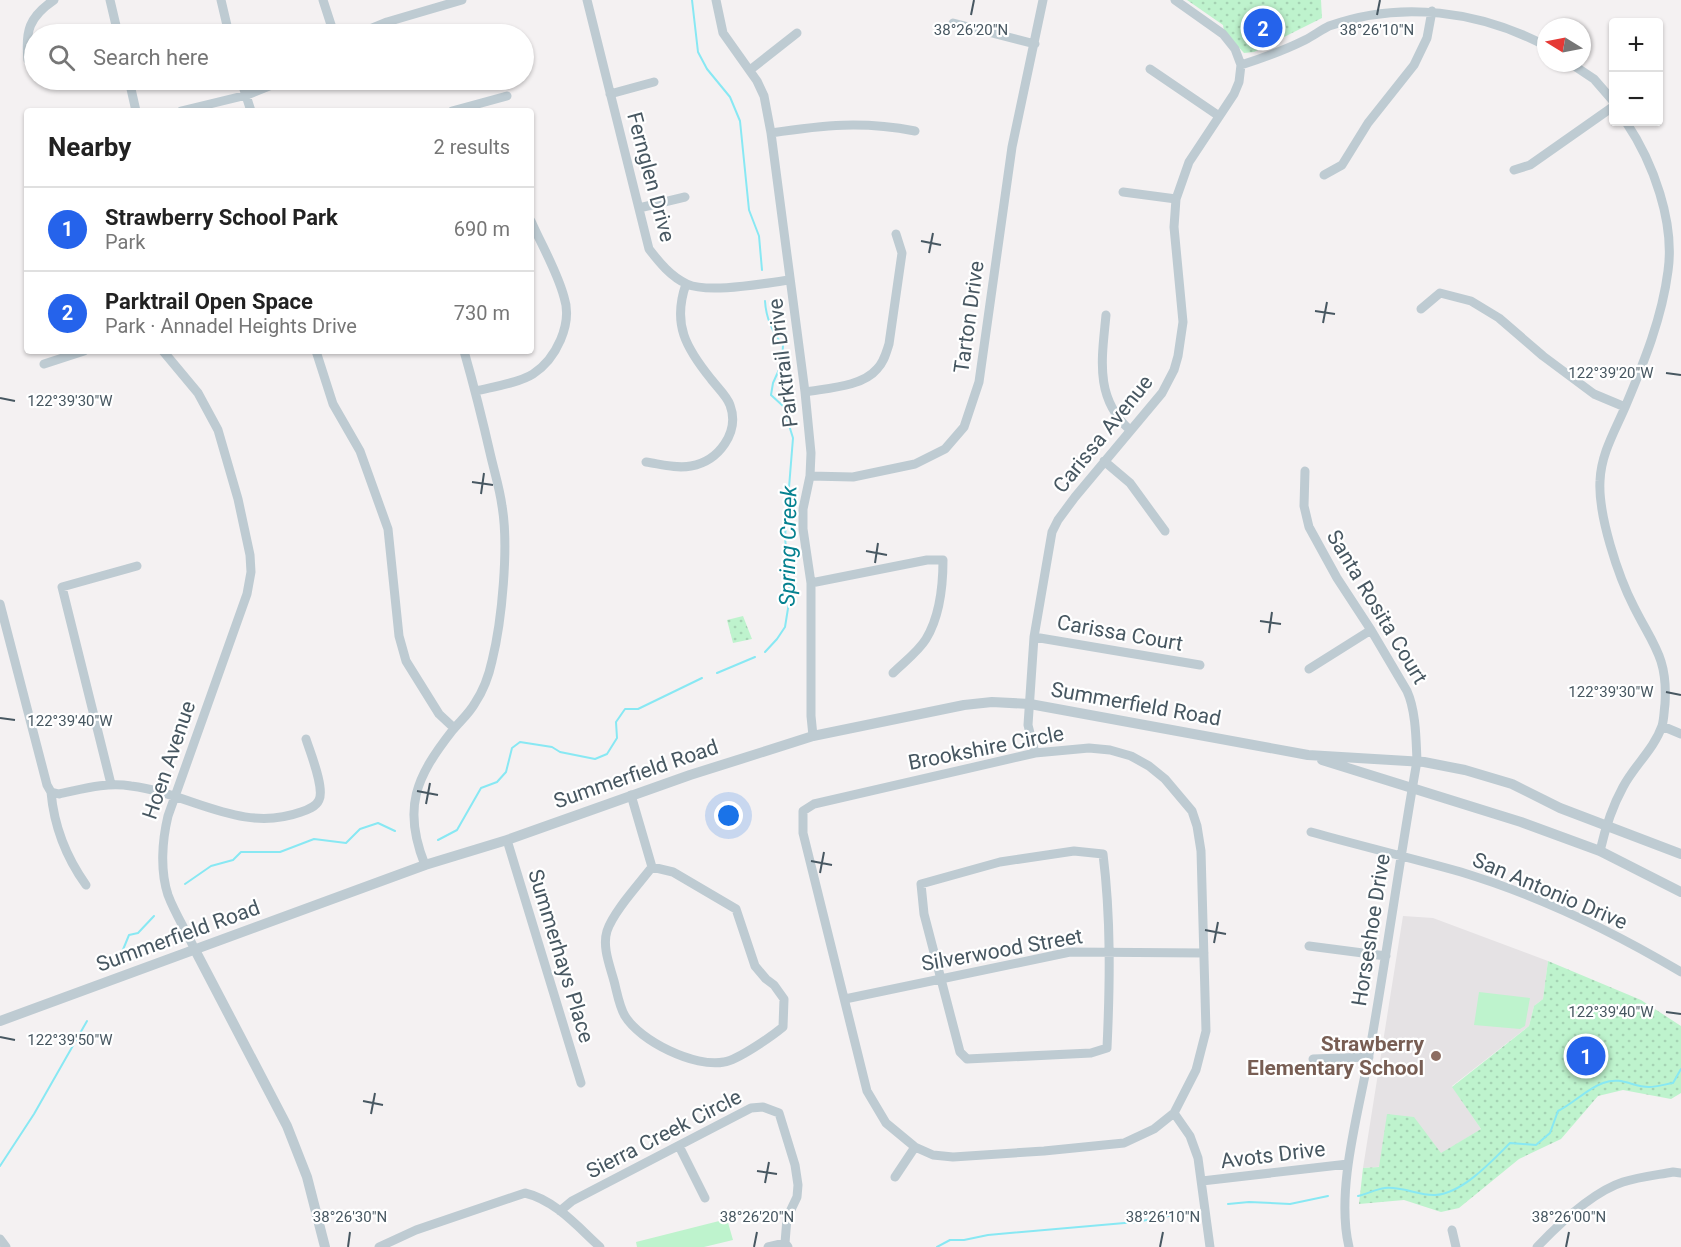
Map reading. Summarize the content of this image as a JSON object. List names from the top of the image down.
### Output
{
  "streets": {
    "street": [
      "Fernglen Drive",
      "Tarton Drive",
      "Parktrail Drive",
      "Carissa Avenue",
      "Santa Rosita Court",
      "Carissa Court",
      "Summerfield Road",
      "Brookshire Circle",
      "Hoen Avenue",
      "San Antonio Drive",
      "Horseshoe Drive",
      "Silverwood Street",
      "Summerhays Place",
      "Sierra Creek Circle",
      "Avots Drive"
    ]
  },
  "crossings": [
    ["Tarton Drive", "Parktrail Drive"],
    ["Parktrail Drive", "Summerfield Road"],
    ["Carissa Avenue", "Carissa Court"],
    ["Carissa Avenue", "Summerfield Road"],
    ["Carissa Avenue", "Brookshire Circle"],
    ["Santa Rosita Court", "Summerfield Road"],
    ["Santa Rosita Court", "Horseshoe Drive"],
    ["Summerfield Road", "Hoen Avenue"],
    ["Summerfield Road", "Horseshoe Drive"],
    ["Summerfield Road", "Summerhays Place"],
    ["Brookshire Circle", "Silverwood Street"],
    ["San Antonio Drive", "Horseshoe Drive"],
    ["Horseshoe Drive", "Avots Drive"]
  ],
  "water": ["Spring Creek"],
  "places": ["Strawberry Elementary School"],
  "north": "left",
  "page": {
    "pins": ["2", "1"],
    "map_buttons": ["+", "−"],
    "search": "Search here",
    "heading": ["Nearby", "2 results"],
    "list": [
      {
        "mark": "1",
        "name": "Strawberry School Park",
        "note": "Park",
        "value": "690 m"
      },
      {
        "mark": "2",
        "name": "Parktrail Open Space",
        "note": "Park · Annadel Heights Drive",
        "value": "730 m"
      }
    ]
  },
  "coordinates": [
    "38°26'20\"N",
    "38°26'10\"N",
    "122°39'20\"W",
    "122°39'30\"W",
    "122°39'40\"W",
    "122°39'50\"W",
    "38°26'30\"N",
    "38°26'00\"N"
  ]
}
